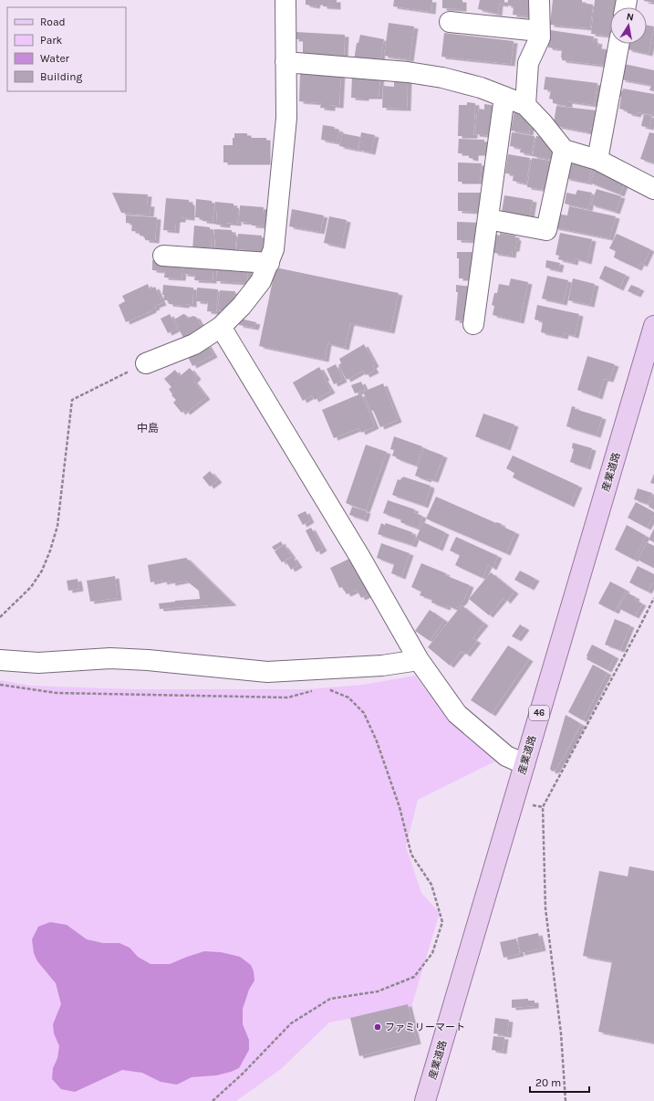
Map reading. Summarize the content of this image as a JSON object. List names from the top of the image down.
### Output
{
  "streets": {
    "main road": ["産業道路", "46"]
  },
  "districts": ["中島"],
  "places": ["ファミリーマート"],
  "legend": [
    "Road",
    "Park",
    "Water",
    "Building"
  ],
  "scale_bar": "20 m",
  "north": "top"
}
